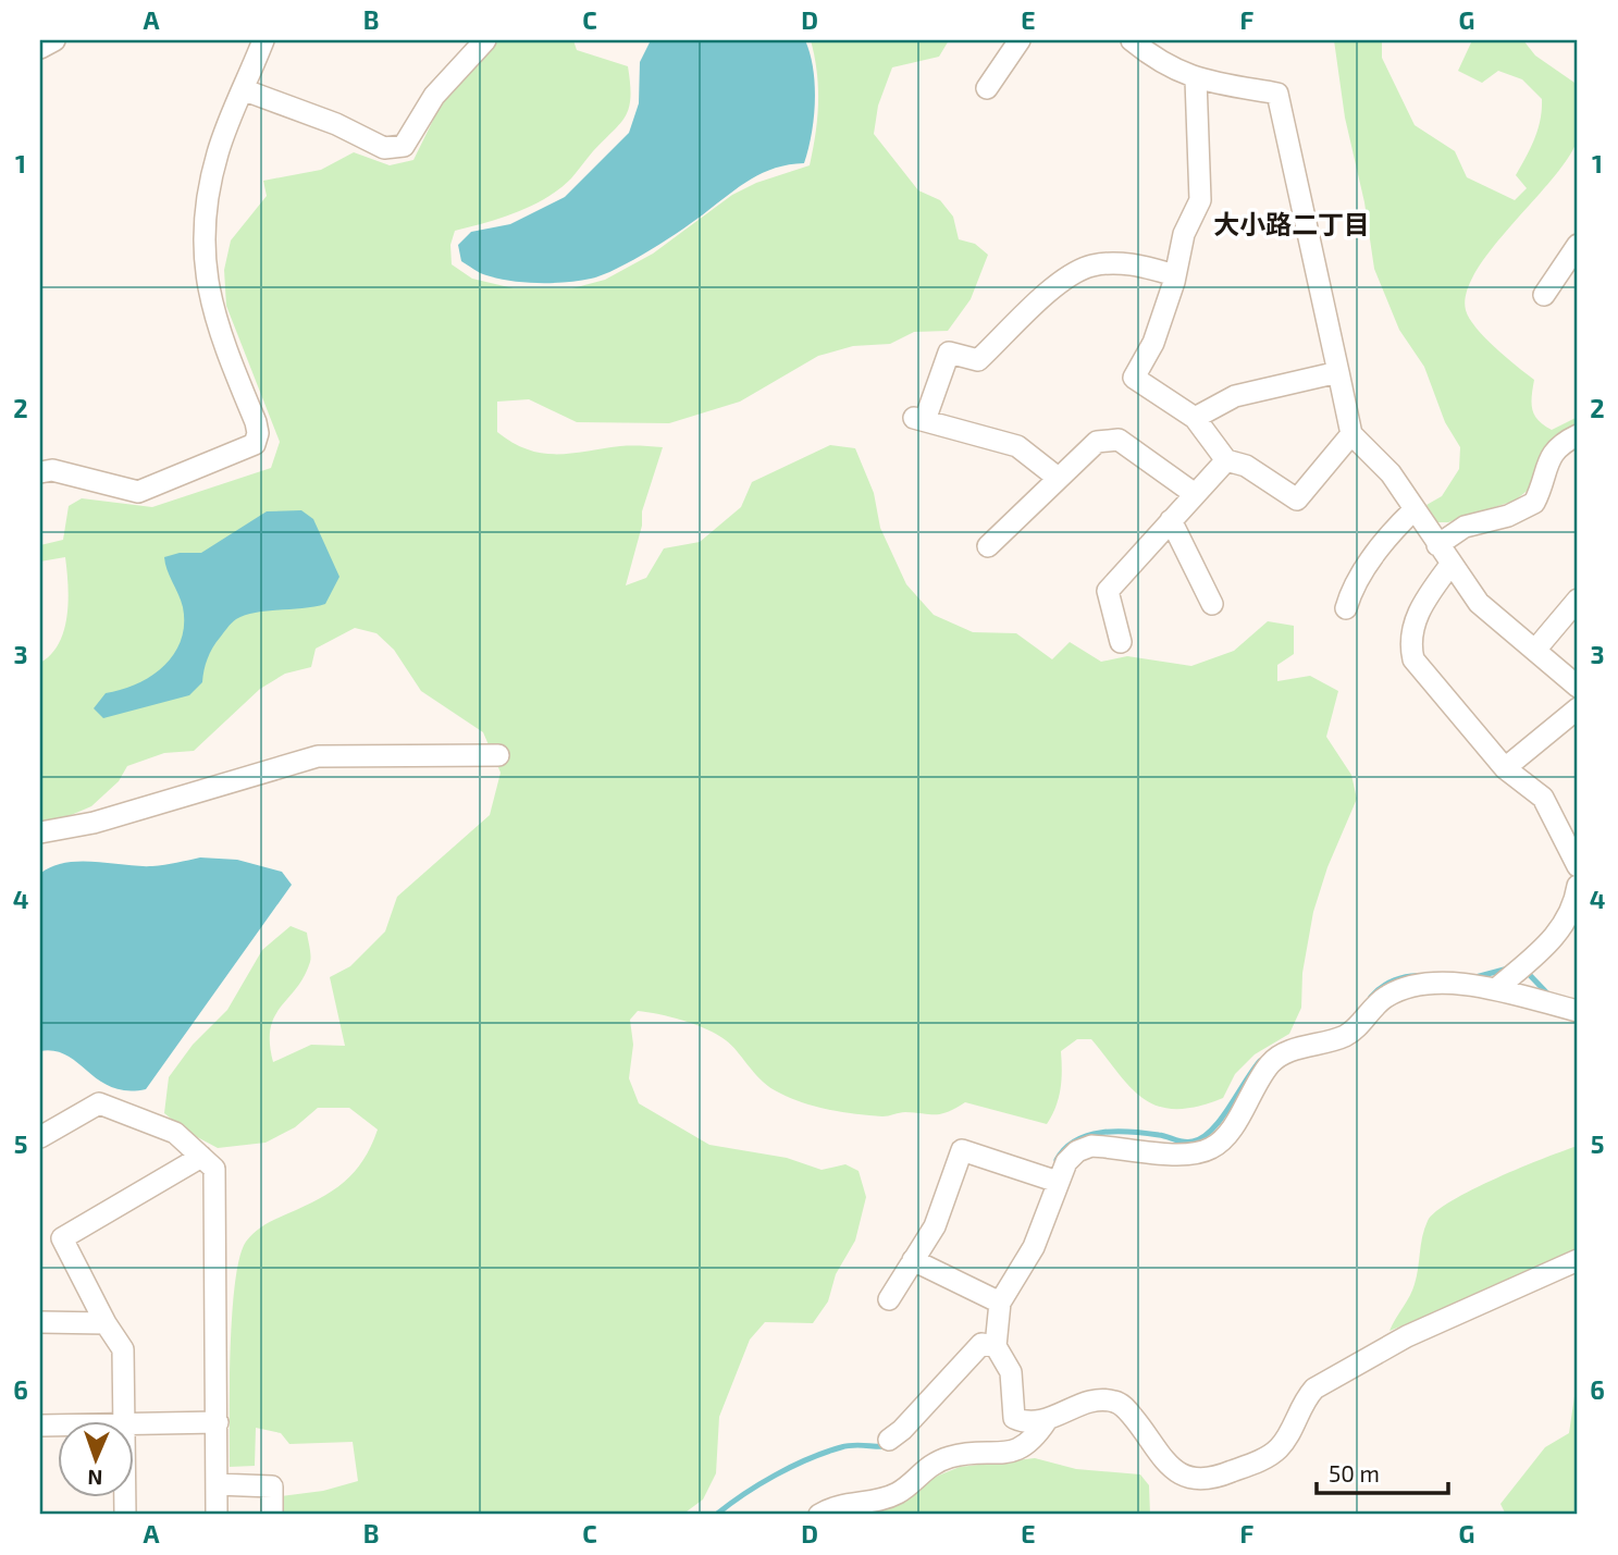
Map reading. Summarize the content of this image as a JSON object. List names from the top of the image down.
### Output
{
  "districts": ["大小路二丁目"],
  "scale_bar": "50 m",
  "north": "bottom",
  "grid": {
    "columns": [
      "A",
      "B",
      "C",
      "D",
      "E",
      "F",
      "G"
    ],
    "rows": [
      "1",
      "2",
      "3",
      "4",
      "5",
      "6"
    ]
  }
}
